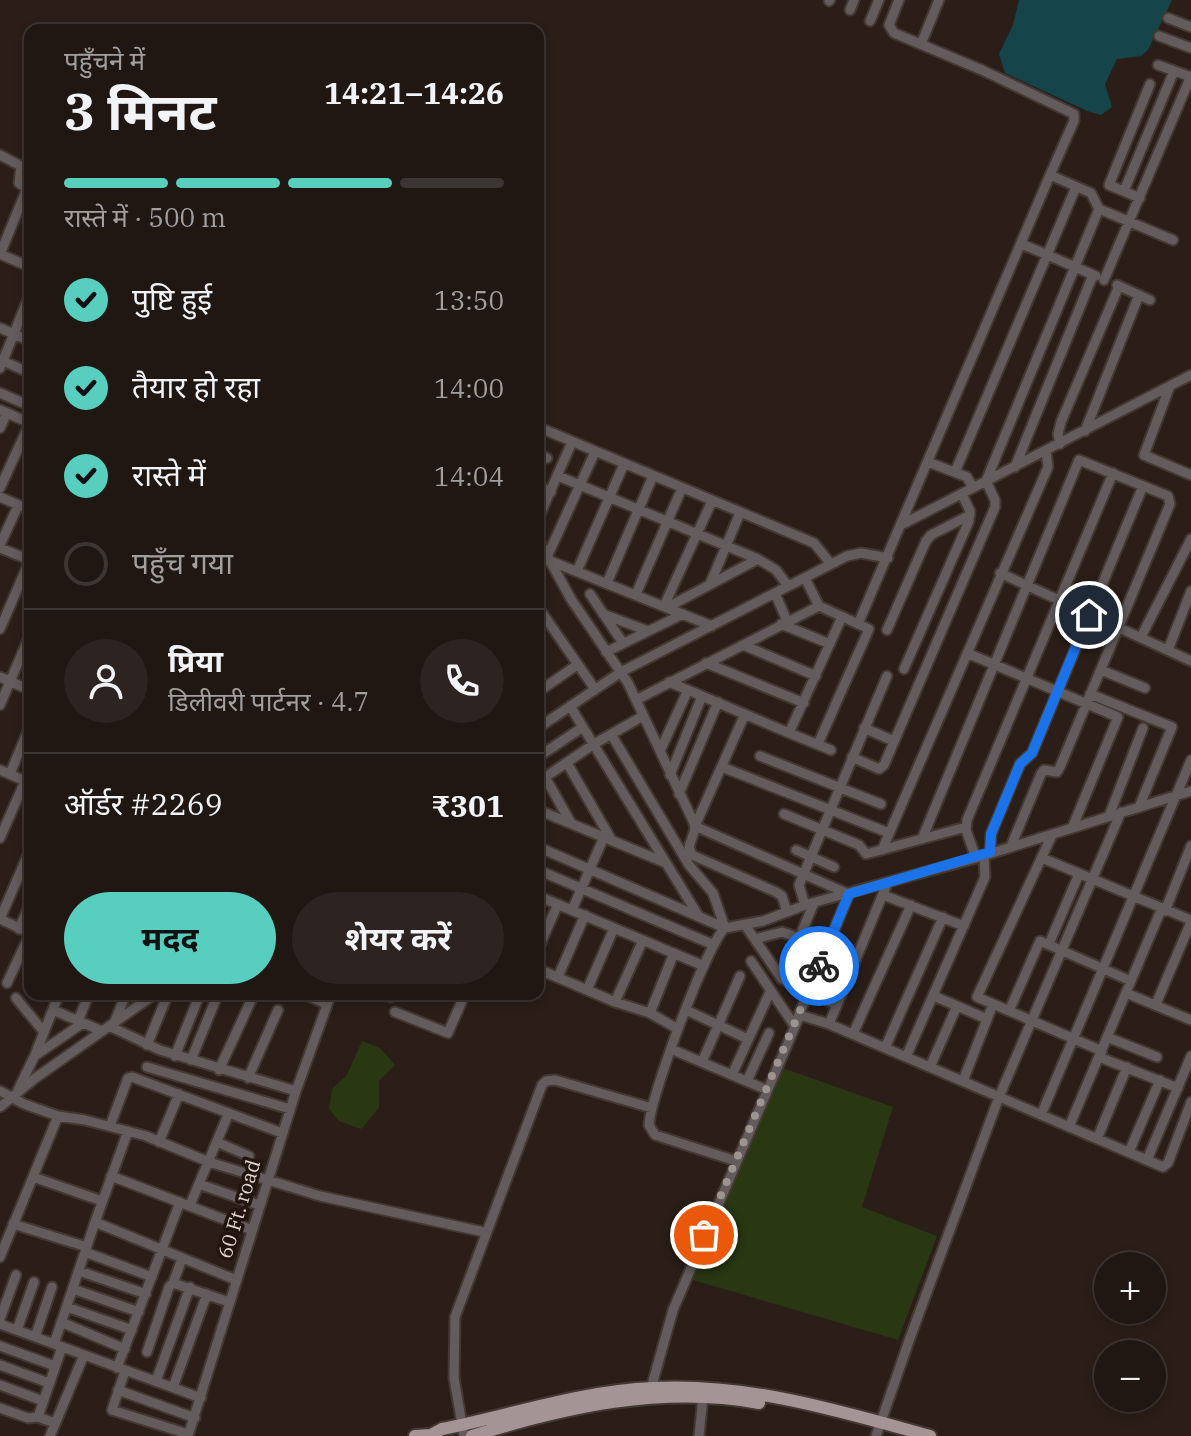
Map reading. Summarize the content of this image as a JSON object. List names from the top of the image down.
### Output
{
  "streets": {
    "street": ["60 Ft. road"]
  },
  "page": {
    "heading": ["3 मिनट", "पहुँचने में", "14:21–14:26"],
    "panel": [
      "प्रिया",
      "डिलीवरी पार्टनर · 4.7",
      "ऑर्डर #2269",
      "₹301"
    ],
    "bar": "रास्ते में · 500 m",
    "list": [
      ["पुष्टि हुई", "13:50"],
      ["तैयार हो रहा", "14:00"],
      ["रास्ते में", "14:04"],
      "पहुँच गया"
    ],
    "buttons": ["मदद", "शेयर करें"],
    "map_buttons": ["+", "−"]
  }
}
